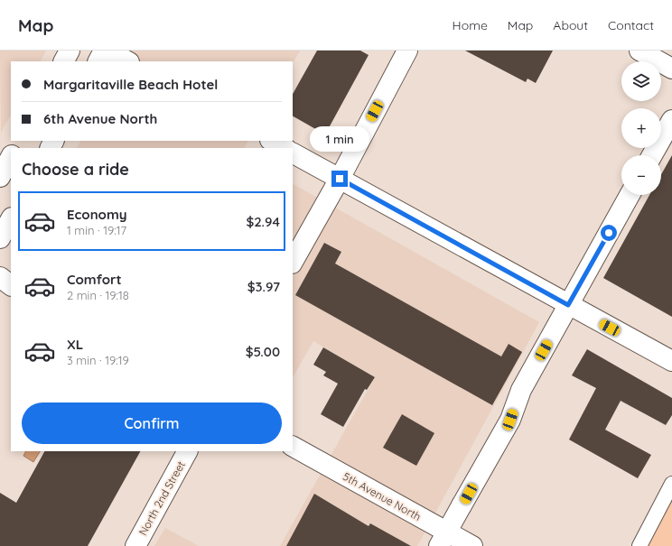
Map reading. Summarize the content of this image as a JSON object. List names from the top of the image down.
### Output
{
  "streets": {
    "street": ["5th Avenue North", "North 2nd Street"]
  },
  "page": {
    "header": "Map",
    "nav": [
      "Home",
      "Map",
      "About",
      "Contact"
    ],
    "map_buttons": ["+", "−"],
    "banner": ["Margaritaville Beach Hotel", "6th Avenue North"],
    "bubble": "1 min",
    "heading": "Choose a ride",
    "list": [
      {
        "name": "Economy",
        "note": "1 min · 19:17",
        "value": "$2.94"
      },
      {
        "name": "Comfort",
        "note": "2 min · 19:18",
        "value": "$3.97"
      },
      {
        "name": "XL",
        "note": "3 min · 19:19",
        "value": "$5.00"
      }
    ],
    "buttons": "Confirm"
  }
}
